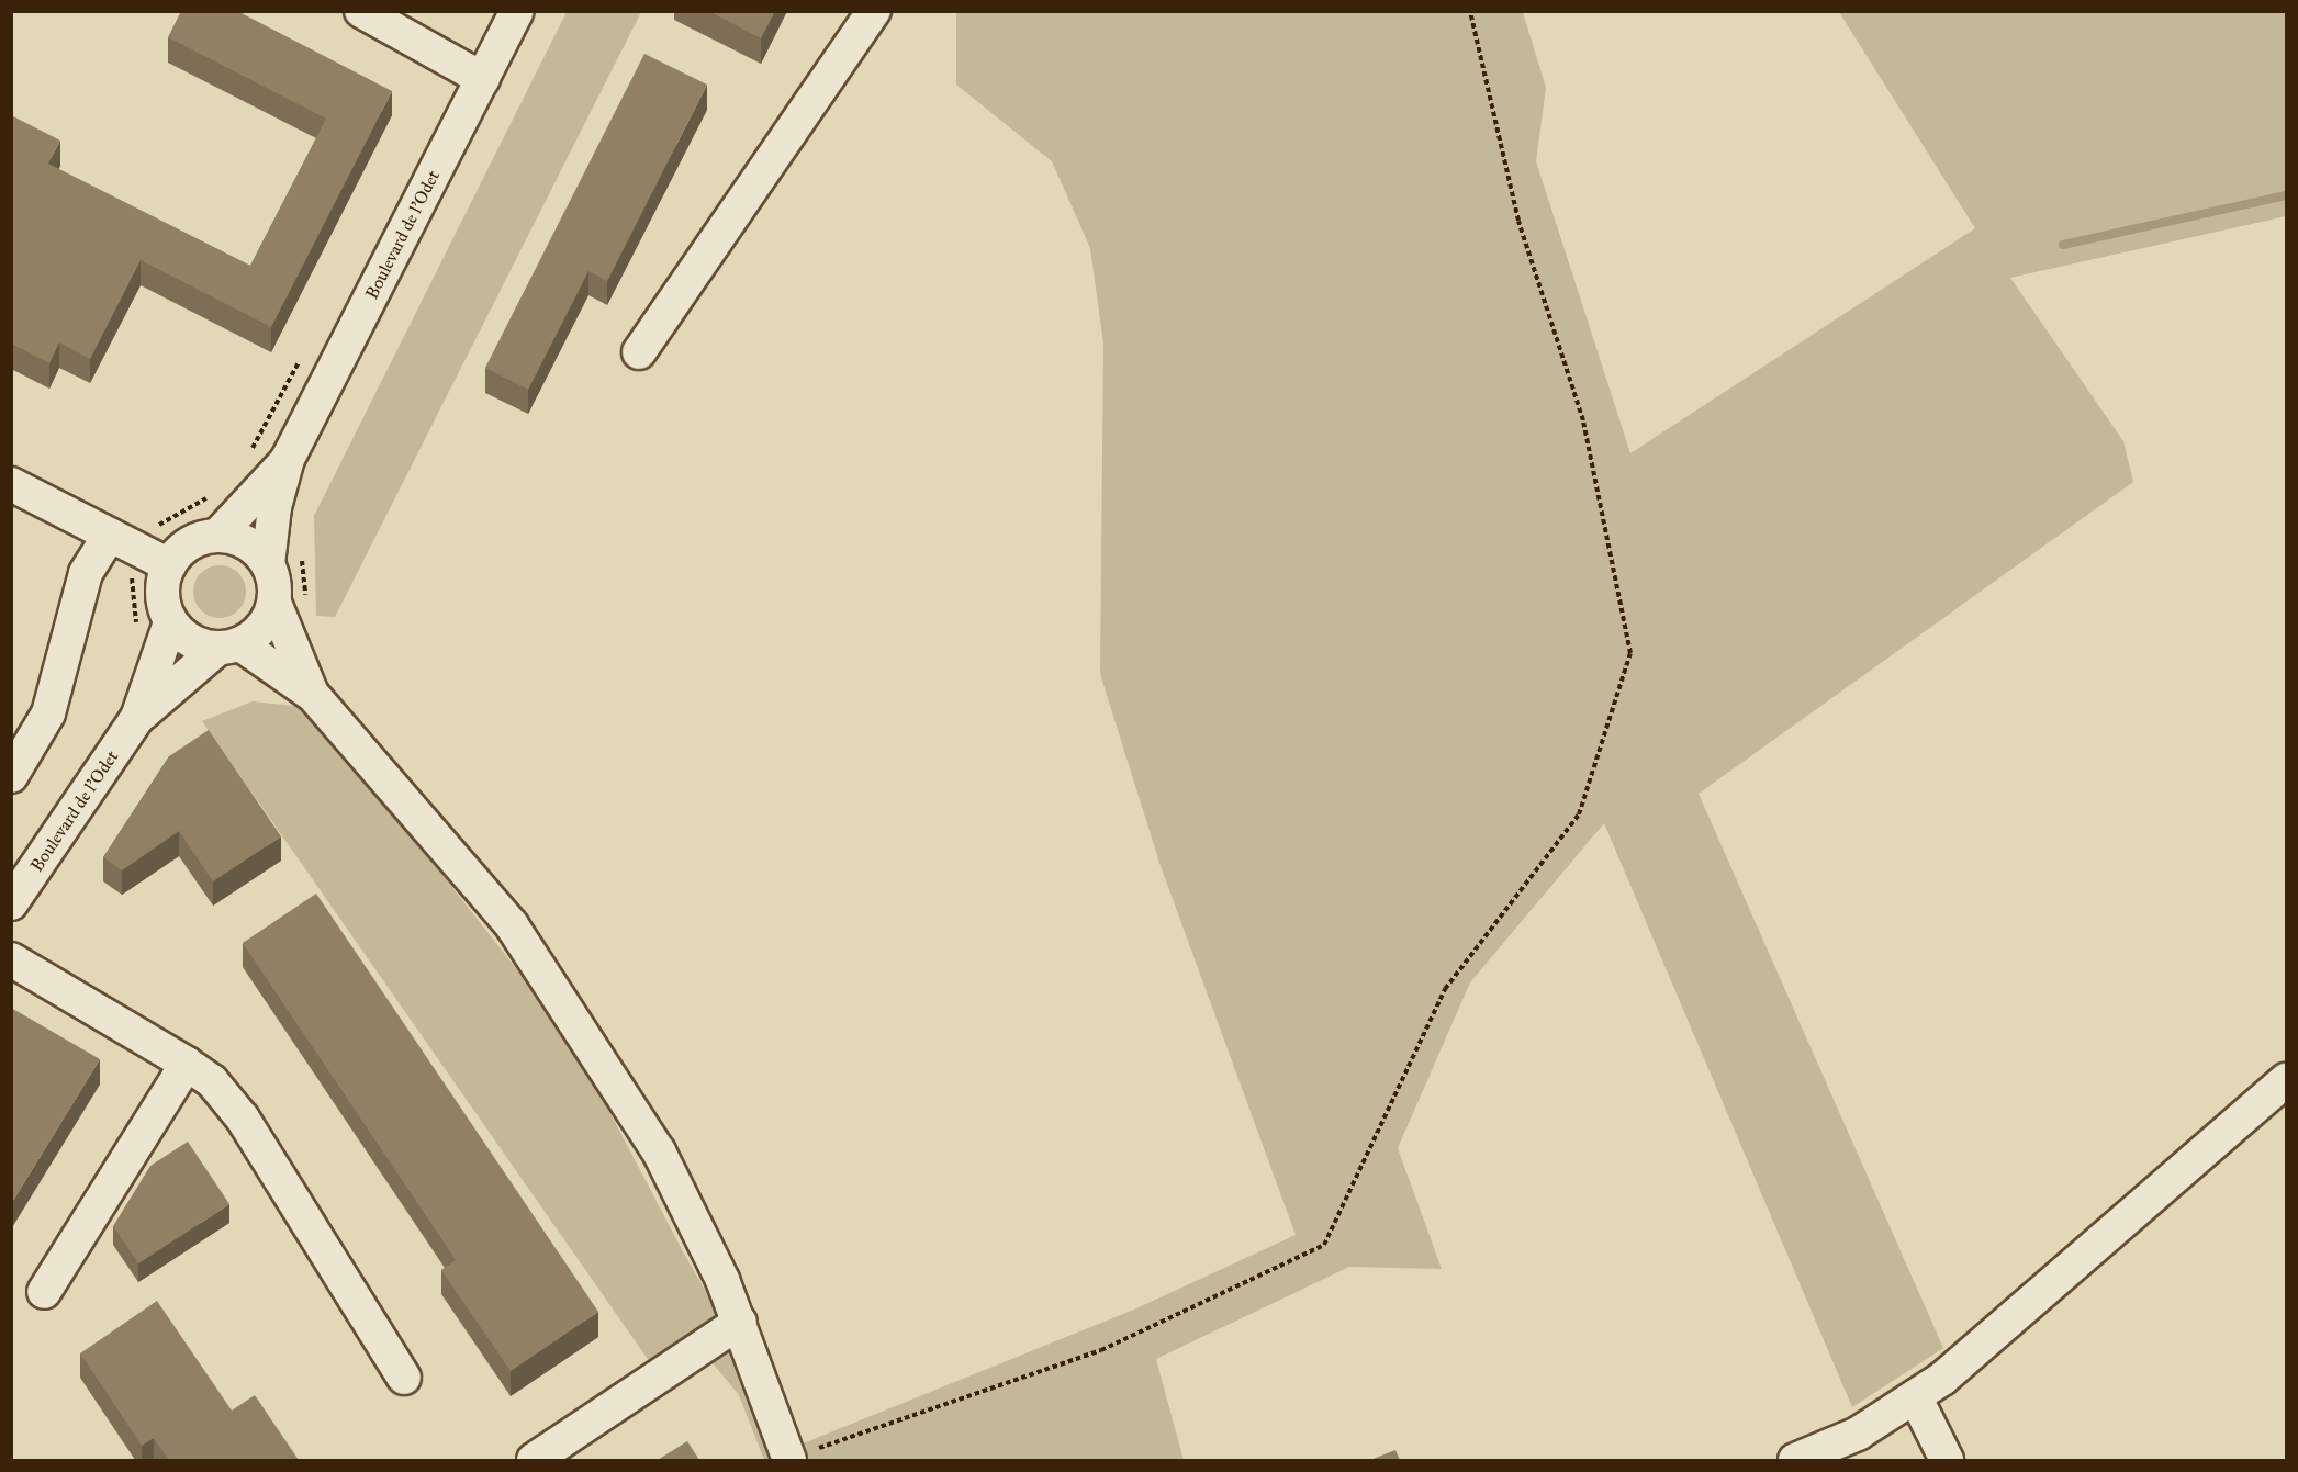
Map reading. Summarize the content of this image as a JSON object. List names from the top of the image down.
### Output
{
  "streets": {
    "street": ["Boulevard de l'Odet"]
  }
}
